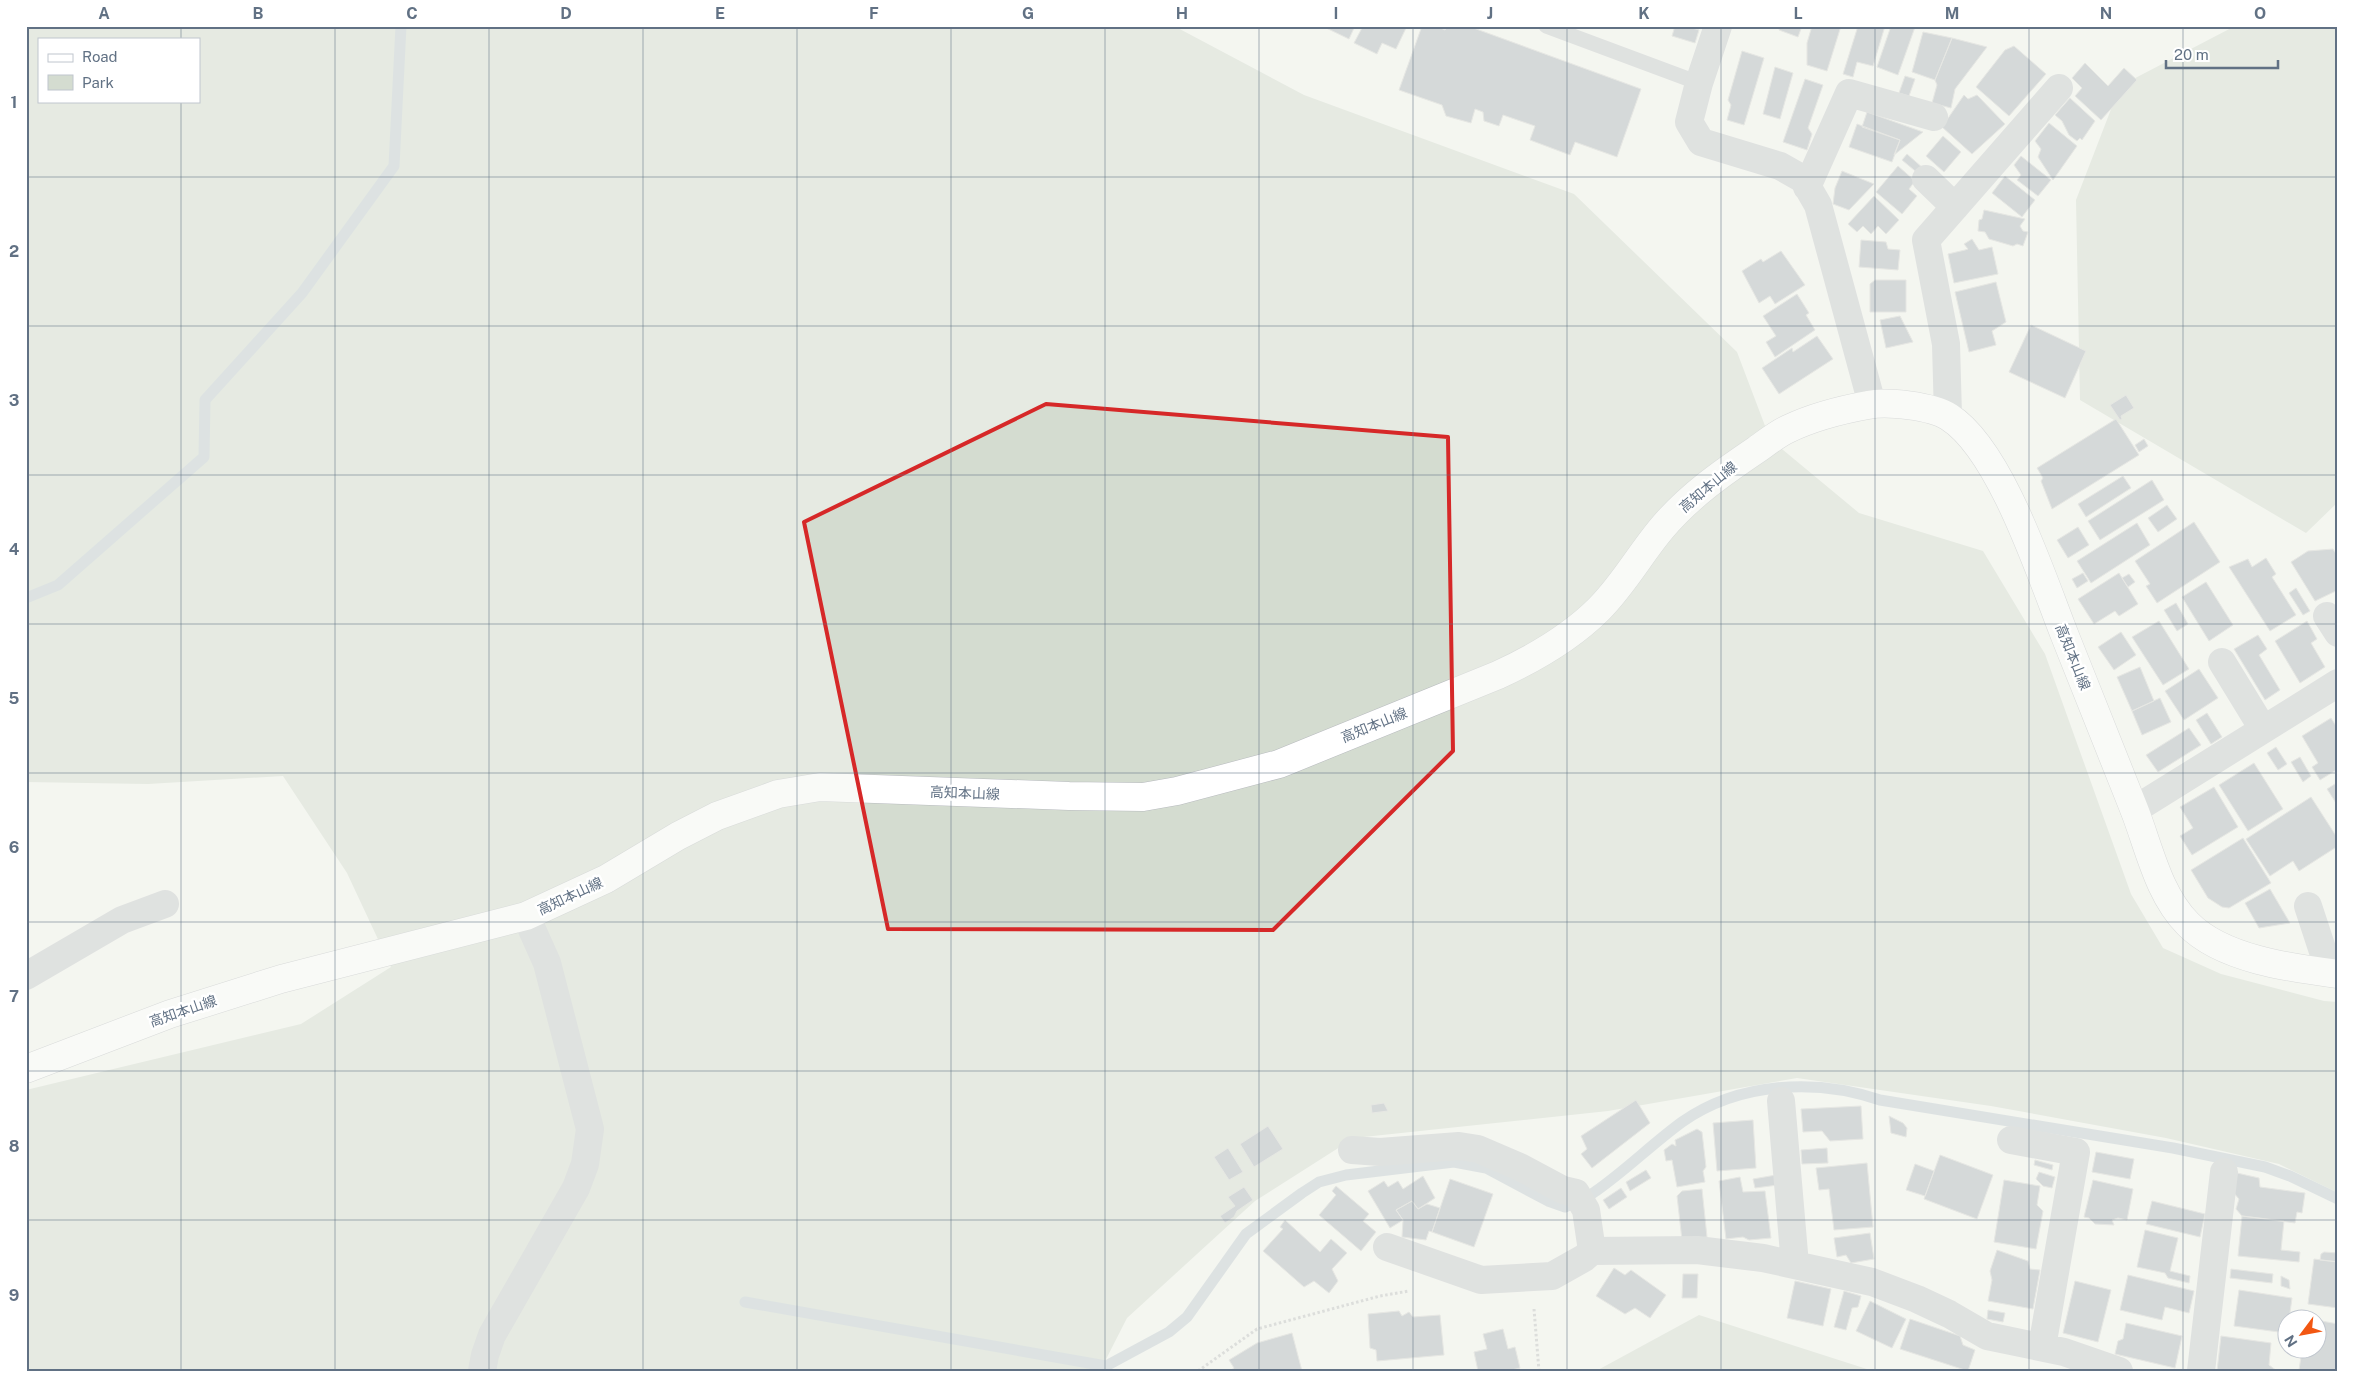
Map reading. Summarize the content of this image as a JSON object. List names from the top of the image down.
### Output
{
  "streets": {
    "main road": ["高知本山線"]
  },
  "legend": ["Road", "Park"],
  "scale_bar": "20 m",
  "north": "bottom left",
  "grid": {
    "columns": [
      "A",
      "B",
      "C",
      "D",
      "E",
      "F",
      "G",
      "H",
      "I",
      "J",
      "K",
      "L",
      "M",
      "N",
      "O"
    ],
    "rows": [
      "1",
      "2",
      "3",
      "4",
      "5",
      "6",
      "7",
      "8",
      "9"
    ]
  }
}
